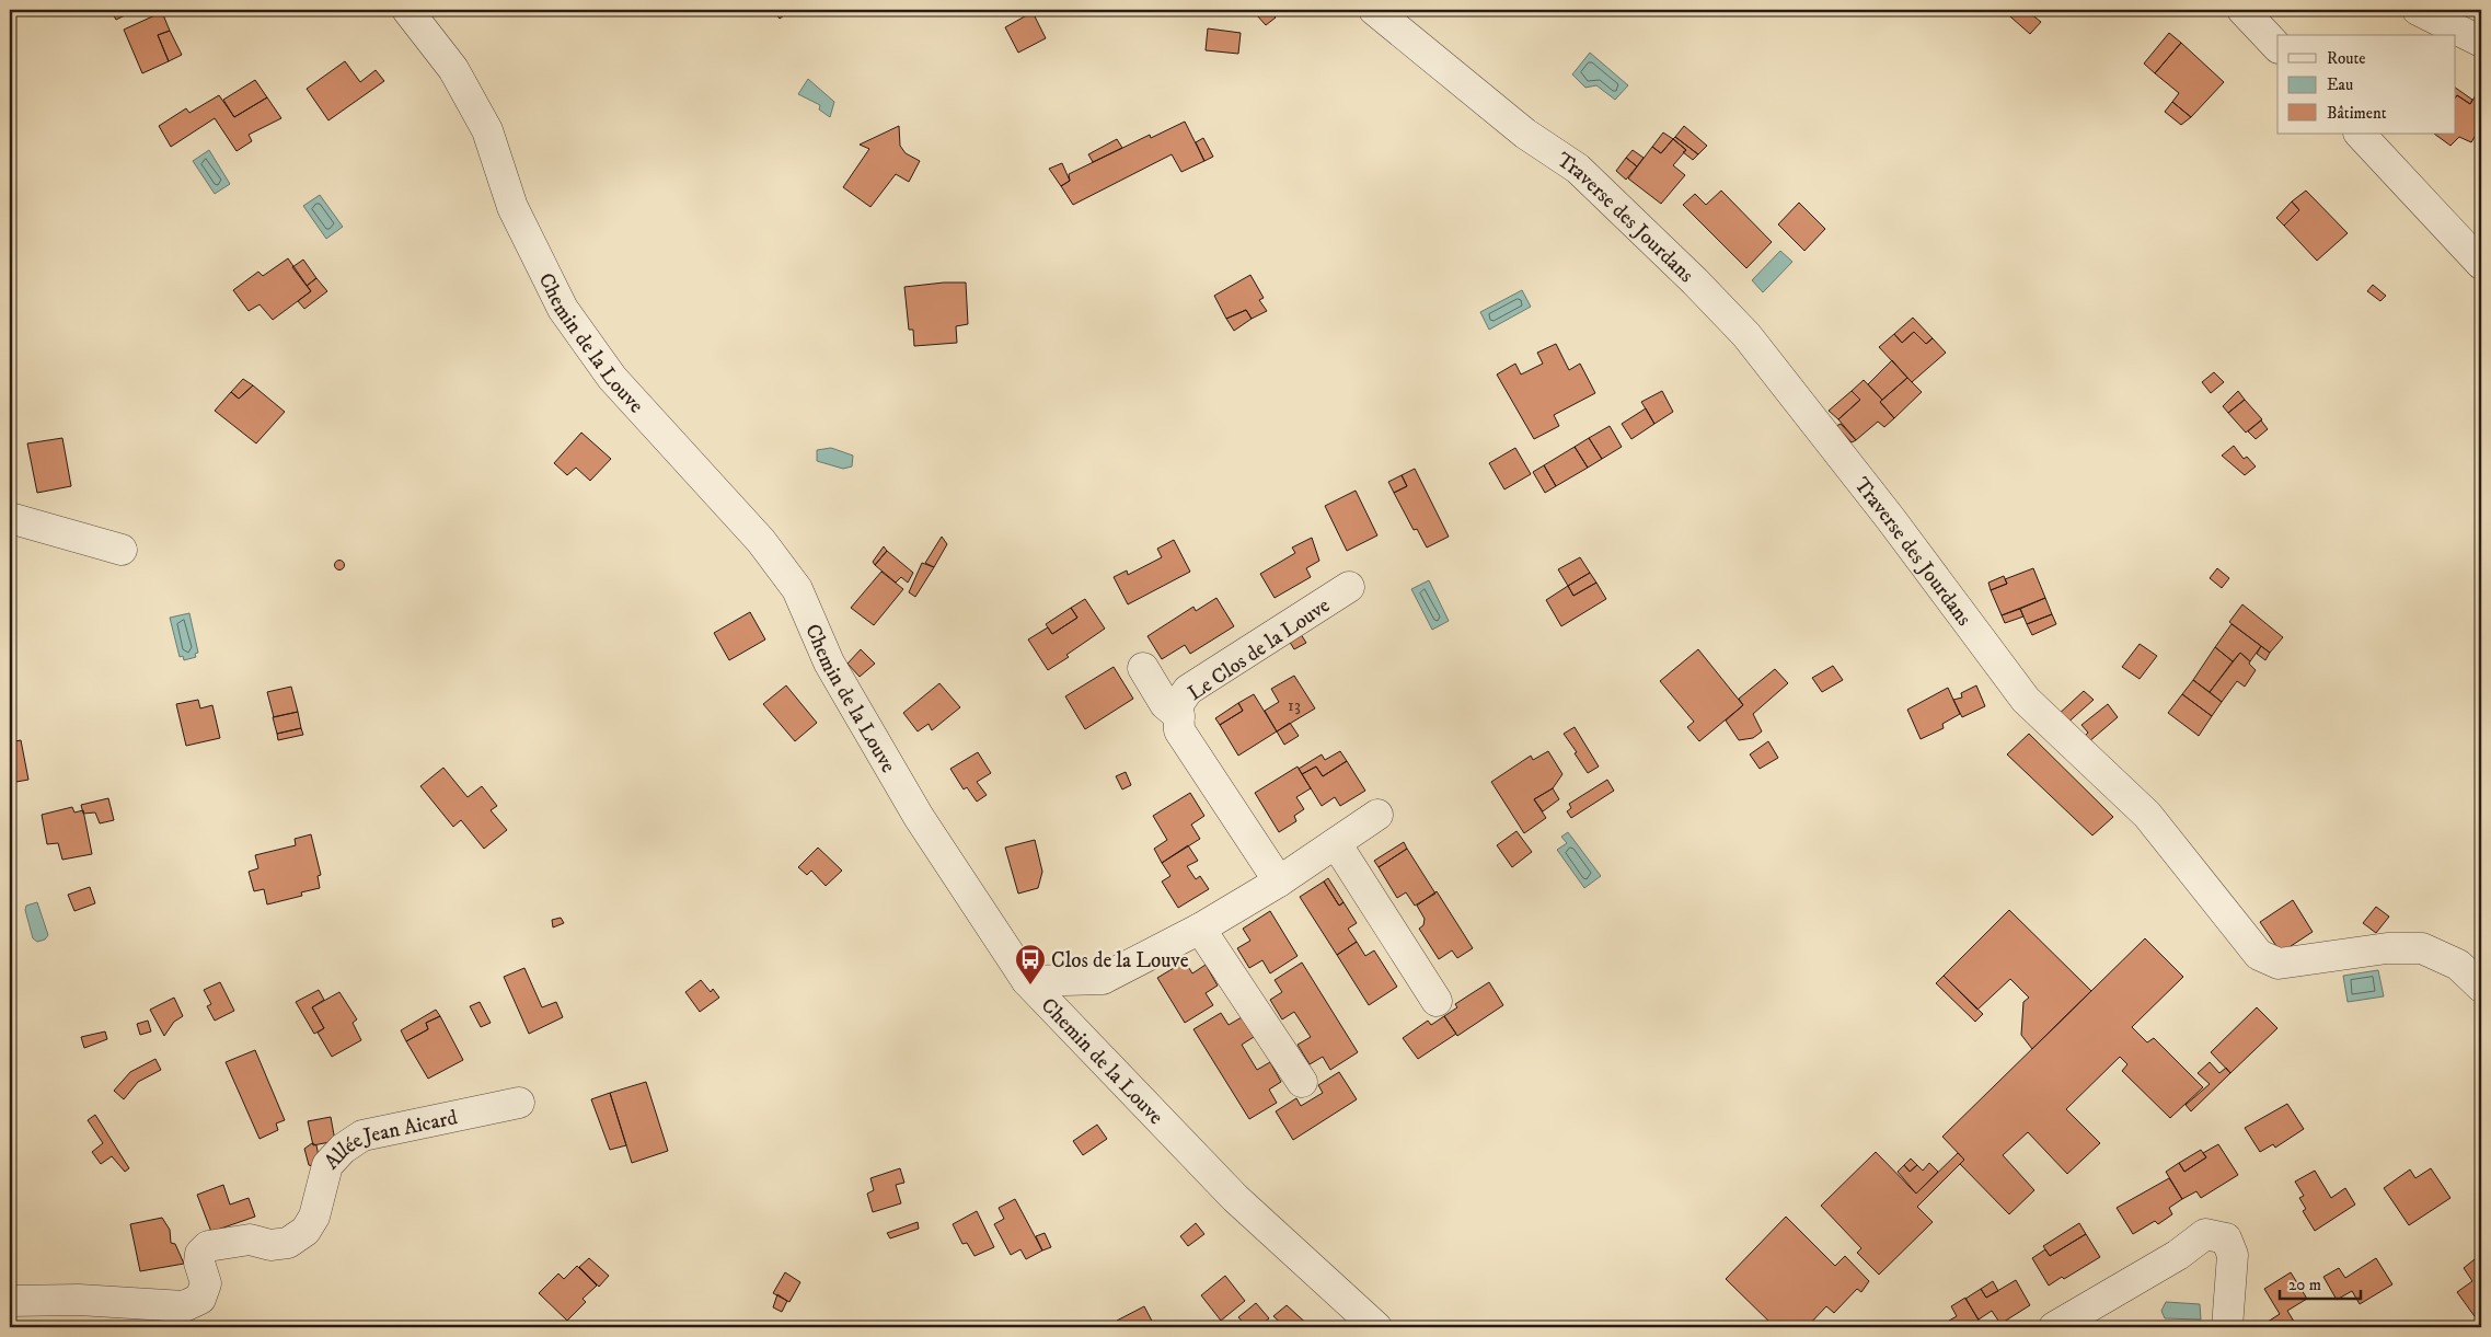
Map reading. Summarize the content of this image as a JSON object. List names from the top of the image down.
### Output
{
  "streets": {
    "street": [
      "Traverse des Jourdans",
      "Chemin de la Louve",
      "Le Clos de la Louve",
      "Allée Jean Aicard"
    ]
  },
  "places": {
    "bus stop": ["Clos de la Louve"]
  },
  "house_numbers": ["13"],
  "legend": ["Route", "Eau", "Bâtiment"],
  "scale_bar": "20 m"
}
